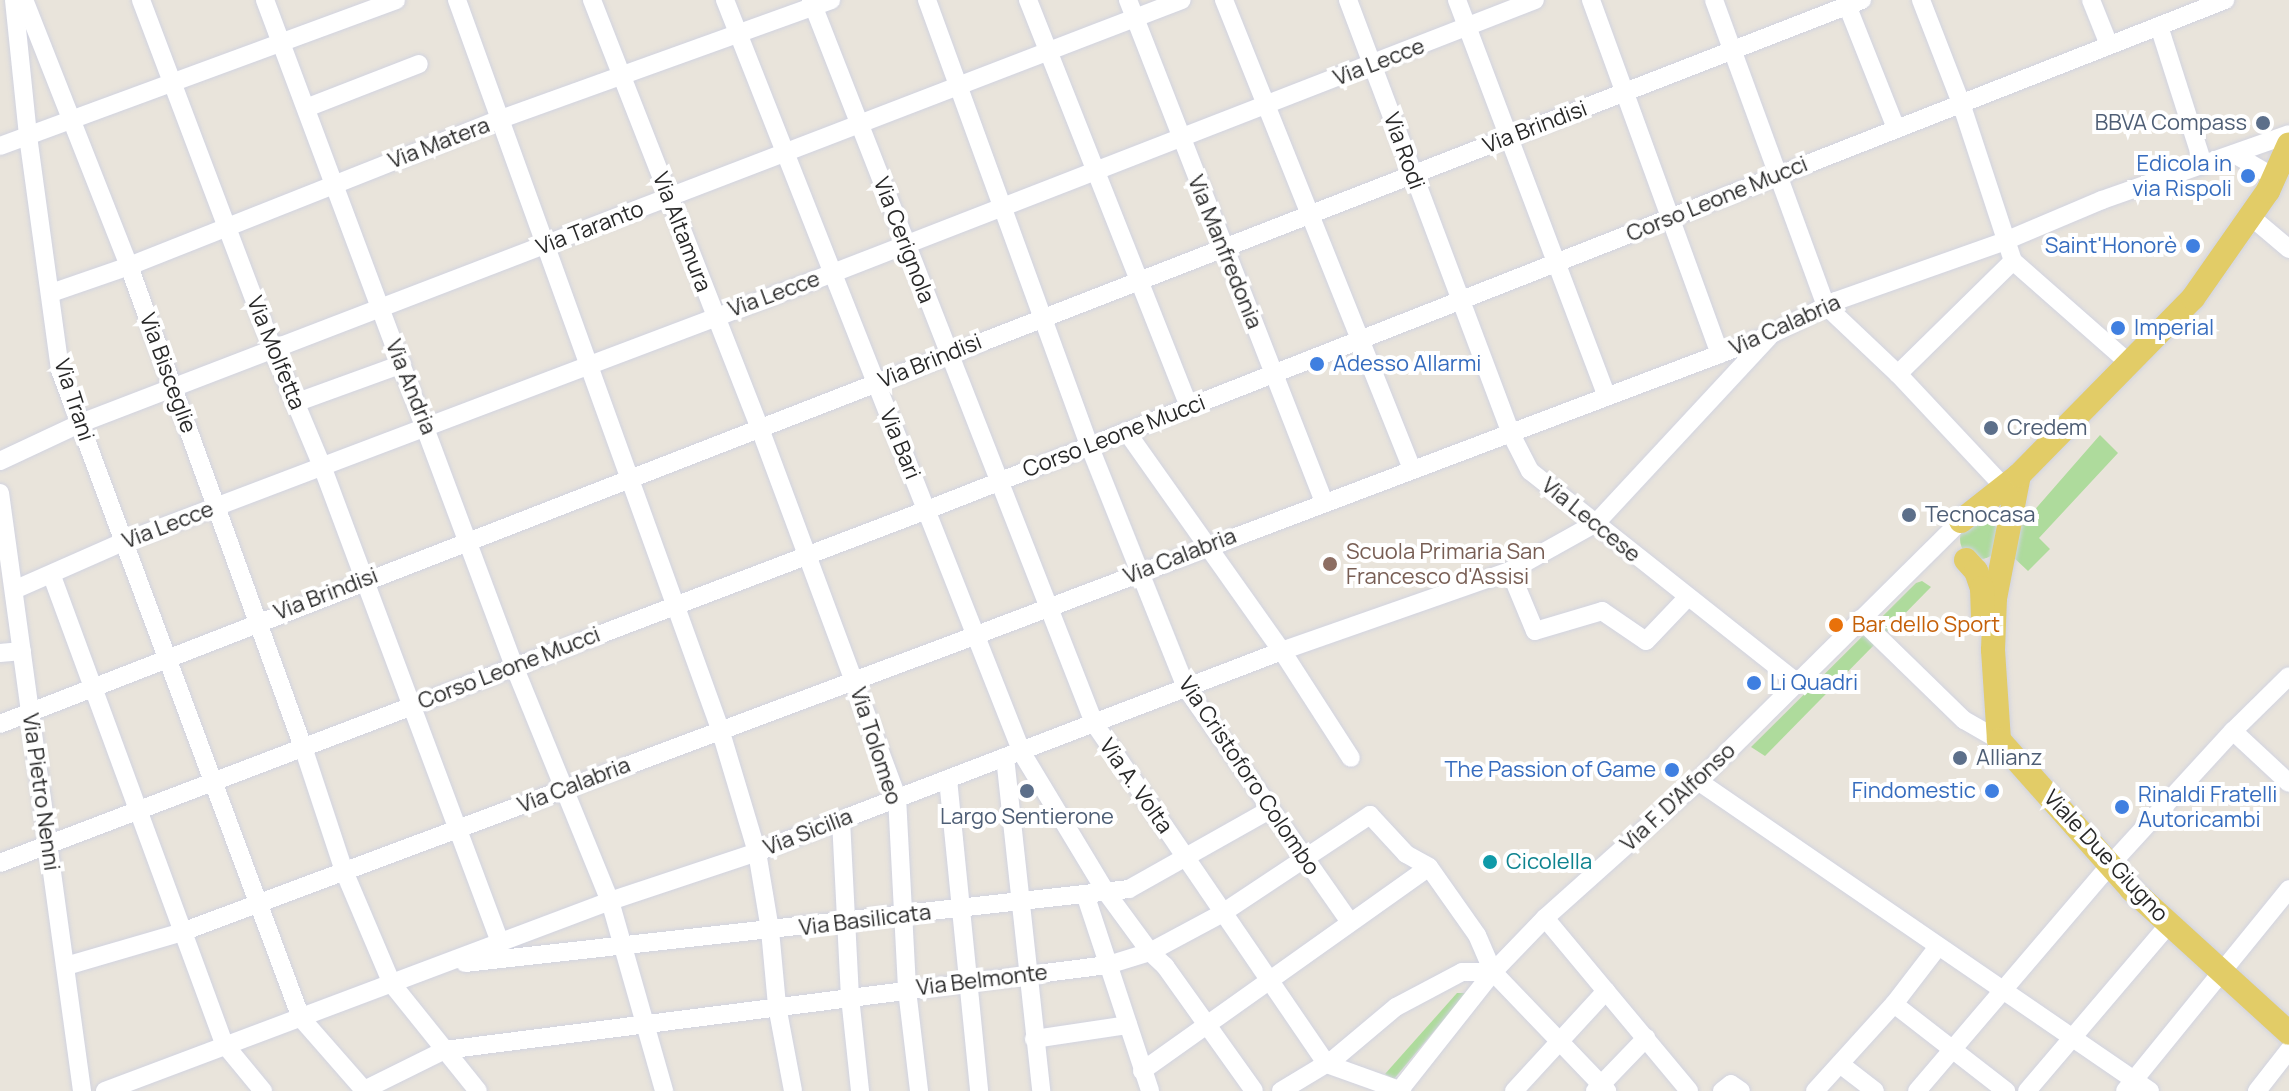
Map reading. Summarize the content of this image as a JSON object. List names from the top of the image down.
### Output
{
  "streets": {
    "main road": ["Viale Due Giugno"],
    "street": [
      "Via Lecce",
      "Via Brindisi",
      "Via Matera",
      "Via Rodi",
      "Corso Leone Mucci",
      "Via Taranto",
      "Via Altamura",
      "Via Cerignola",
      "Via Manfredonia",
      "Via Calabria",
      "Via Molfetta",
      "Via Bisceglie",
      "Via Andria",
      "Via Trani",
      "Via Bari",
      "Via Leccese",
      "Via Tolomeo",
      "Via Cristoforo Colombo",
      "Via A. Volta",
      "Via Pietro Nenni",
      "Via F. D'Alfonso",
      "Via Sicilia",
      "Via Basilicata",
      "Via Belmonte"
    ]
  },
  "crossings": [
    ["Via Lecce", "Via Rodi"],
    ["Via Lecce", "Via Altamura"],
    ["Via Lecce", "Via Cerignola"],
    ["Via Lecce", "Via Manfredonia"],
    ["Via Lecce", "Via Molfetta"],
    ["Via Lecce", "Via Bisceglie"],
    ["Via Lecce", "Via Andria"],
    ["Via Lecce", "Via Trani"],
    ["Via Lecce", "Via Bari"],
    ["Via Lecce", "Via Cristoforo Colombo"],
    ["Via Lecce", "Via Pietro Nenni"],
    ["Via Brindisi", "Via Rodi"],
    ["Via Brindisi", "Via Altamura"],
    ["Via Brindisi", "Via Cerignola"],
    ["Via Brindisi", "Via Manfredonia"],
    ["Via Brindisi", "Via Molfetta"],
    ["Via Brindisi", "Via Bisceglie"],
    ["Via Brindisi", "Via Andria"],
    ["Via Brindisi", "Via Trani"],
    ["Via Brindisi", "Via Bari"],
    ["Via Brindisi", "Via Cristoforo Colombo"],
    ["Via Brindisi", "Via Pietro Nenni"],
    ["Via Matera", "Via Altamura"],
    ["Via Matera", "Via Cerignola"],
    ["Via Matera", "Via Molfetta"],
    ["Via Matera", "Via Bisceglie"],
    ["Via Matera", "Via Andria"],
    ["Via Matera", "Via Trani"],
    ["Via Matera", "Via Bari"],
    ["Via Rodi", "Corso Leone Mucci"],
    ["Via Rodi", "Via Leccese"],
    ["Corso Leone Mucci", "Via Altamura"],
    ["Corso Leone Mucci", "Via Cerignola"],
    ["Corso Leone Mucci", "Via Manfredonia"],
    ["Corso Leone Mucci", "Via Molfetta"],
    ["Corso Leone Mucci", "Via Bisceglie"],
    ["Corso Leone Mucci", "Via Andria"],
    ["Corso Leone Mucci", "Via Trani"],
    ["Corso Leone Mucci", "Via Bari"],
    ["Corso Leone Mucci", "Via Leccese"],
    ["Corso Leone Mucci", "Via Tolomeo"],
    ["Corso Leone Mucci", "Via Cristoforo Colombo"],
    ["Corso Leone Mucci", "Via A. Volta"],
    ["Corso Leone Mucci", "Via Pietro Nenni"],
    ["Via Taranto", "Via Altamura"],
    ["Via Taranto", "Via Cerignola"],
    ["Via Taranto", "Via Manfredonia"],
    ["Via Taranto", "Via Molfetta"],
    ["Via Taranto", "Via Bisceglie"],
    ["Via Taranto", "Via Andria"],
    ["Via Taranto", "Via Trani"],
    ["Via Taranto", "Via Bari"],
    ["Via Taranto", "Via Cristoforo Colombo"],
    ["Via Altamura", "Via Tolomeo"],
    ["Via Cerignola", "Via A. Volta"],
    ["Via Manfredonia", "Via Calabria"],
    ["Via Calabria", "Via Molfetta"],
    ["Via Calabria", "Via Bisceglie"],
    ["Via Calabria", "Via Andria"],
    ["Via Calabria", "Via Trani"],
    ["Via Calabria", "Via Bari"],
    ["Via Calabria", "Via Leccese"],
    ["Via Calabria", "Via Tolomeo"],
    ["Via Calabria", "Via Cristoforo Colombo"],
    ["Via Calabria", "Via A. Volta"],
    ["Via Calabria", "Via Pietro Nenni"],
    ["Via Calabria", "Via Sicilia"],
    ["Via Molfetta", "Via Sicilia"],
    ["Via Bisceglie", "Via Trani"],
    ["Via Bisceglie", "Via Sicilia"],
    ["Via Bisceglie", "Via Belmonte"],
    ["Via Andria", "Via Sicilia"],
    ["Via Andria", "Via Basilicata"],
    ["Via Andria", "Via Belmonte"],
    ["Via Trani", "Via Sicilia"],
    ["Via Bari", "Via Sicilia"],
    ["Via Leccese", "Via F. D'Alfonso"],
    ["Via Leccese", "Via Sicilia"],
    ["Via Tolomeo", "Via Sicilia"],
    ["Via Tolomeo", "Via Basilicata"],
    ["Via Tolomeo", "Via Belmonte"],
    ["Via Cristoforo Colombo", "Via Sicilia"],
    ["Via Cristoforo Colombo", "Via Basilicata"],
    ["Via Cristoforo Colombo", "Via Belmonte"],
    ["Via A. Volta", "Via Sicilia"],
    ["Via A. Volta", "Via Basilicata"],
    ["Via A. Volta", "Via Belmonte"],
    ["Via F. D'Alfonso", "Viale Due Giugno"],
    ["Via F. D'Alfonso", "Via Belmonte"],
    ["Via Sicilia", "Via Basilicata"]
  ],
  "places": [
    "BBVA Compass",
    "Edicola in via Rispoli",
    "Saint'Honorè",
    "Imperial",
    "Adesso Allarmi",
    "Credem",
    "Tecnocasa",
    "Scuola Primaria San Francesco d'Assisi",
    "Bar dello Sport",
    "Li Quadri",
    "Allianz",
    "The Passion of Game",
    "Largo Sentierone",
    "Findomestic",
    "Rinaldi Fratelli Autoricambi",
    "Cicolella"
  ]
}
